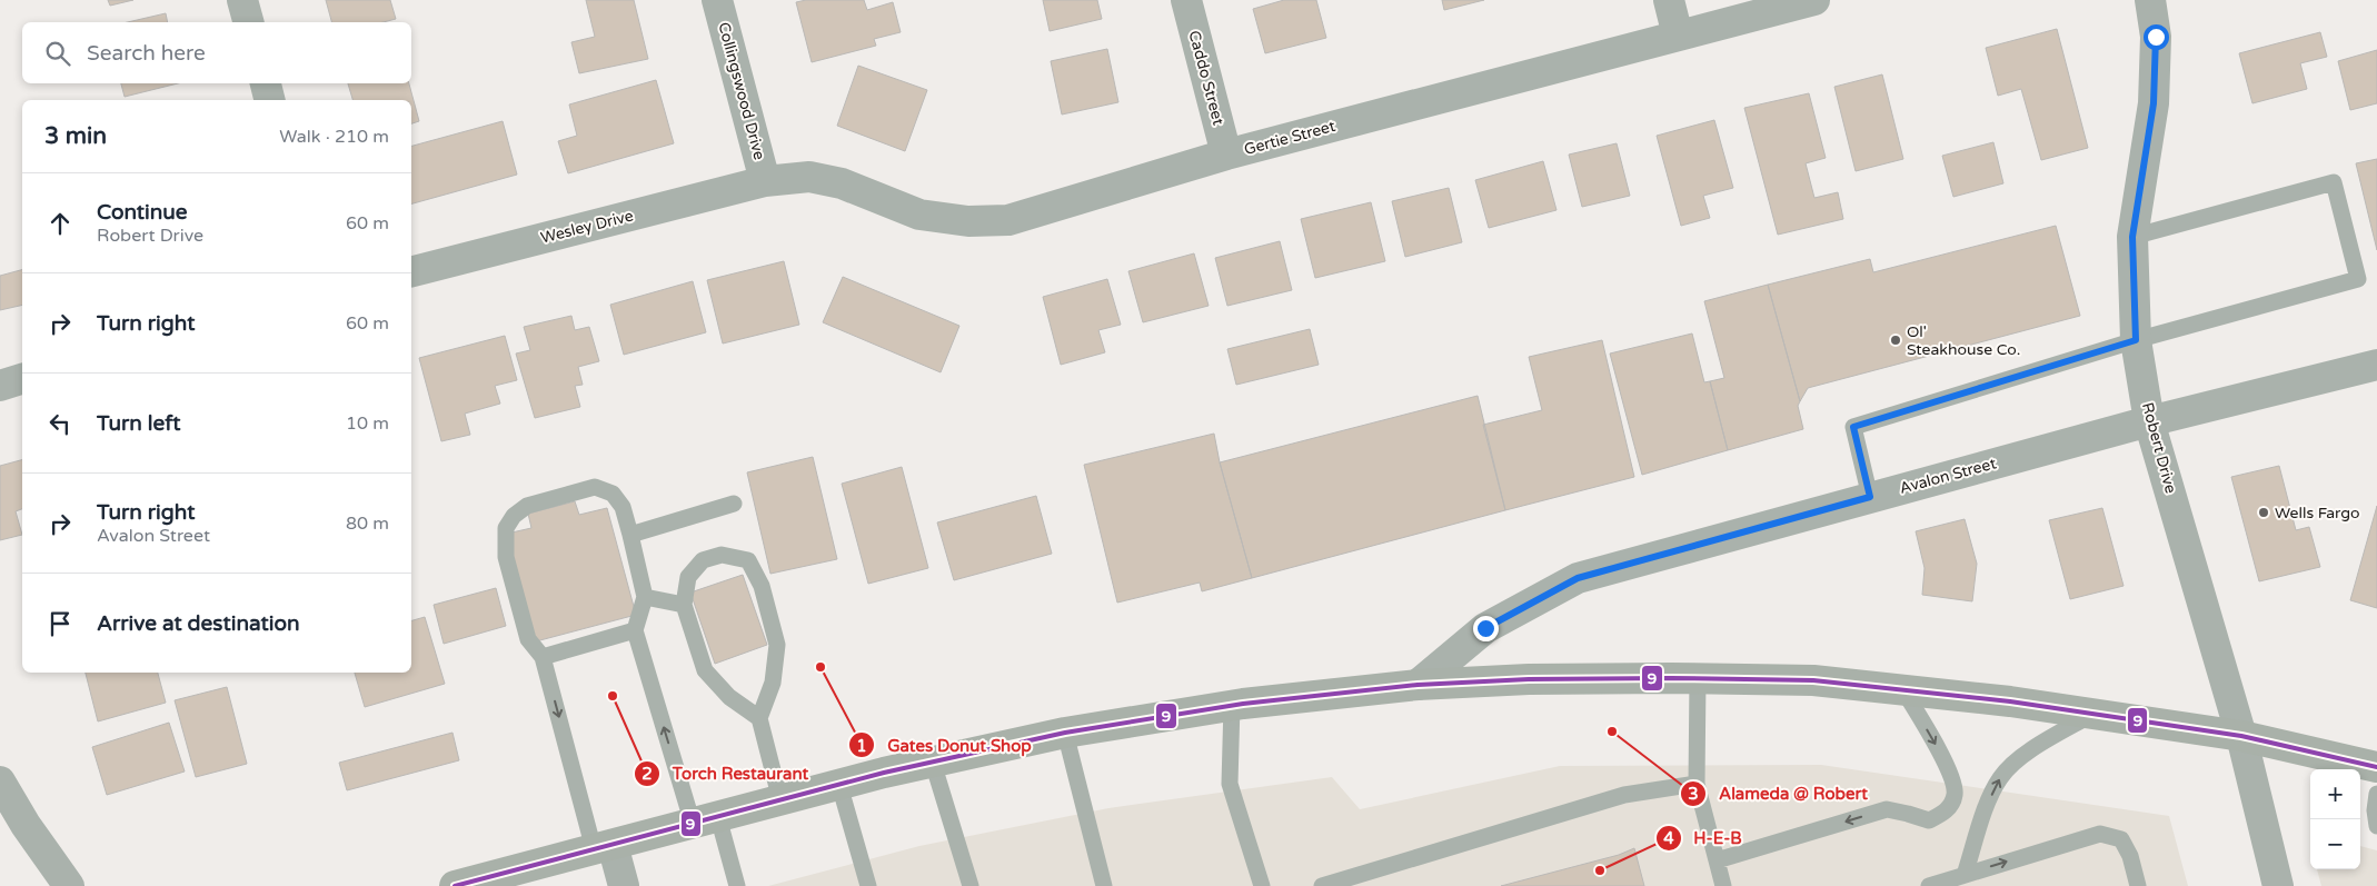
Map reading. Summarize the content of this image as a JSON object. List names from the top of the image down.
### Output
{
  "streets": {
    "street": [
      "Caddo Street",
      "Collingswood Drive",
      "Gertie Street",
      "Wesley Drive",
      "Robert Drive",
      "Avalon Street"
    ]
  },
  "crossings": [
    ["Caddo Street", "Gertie Street"],
    ["Collingswood Drive", "Gertie Street"],
    ["Collingswood Drive", "Wesley Drive"],
    ["Gertie Street", "Wesley Drive"],
    ["Robert Drive", "Avalon Street"]
  ],
  "places": [
    "Ol' Steakhouse Co.",
    "Wells Fargo",
    "Gates Donut Shop",
    "Torch Restaurant",
    "Alameda @ Robert",
    "H-E-B"
  ],
  "lines": ["transit line 9"],
  "page": {
    "search": "Search here",
    "heading": ["3 min", "Walk · 210 m"],
    "list": [
      ["Continue", "Robert Drive", "60 m"],
      ["Turn right", "60 m"],
      ["Turn left", "10 m"],
      ["Turn right", "Avalon Street", "80 m"],
      "Arrive at destination"
    ],
    "map_buttons": ["+", "−"]
  }
}
